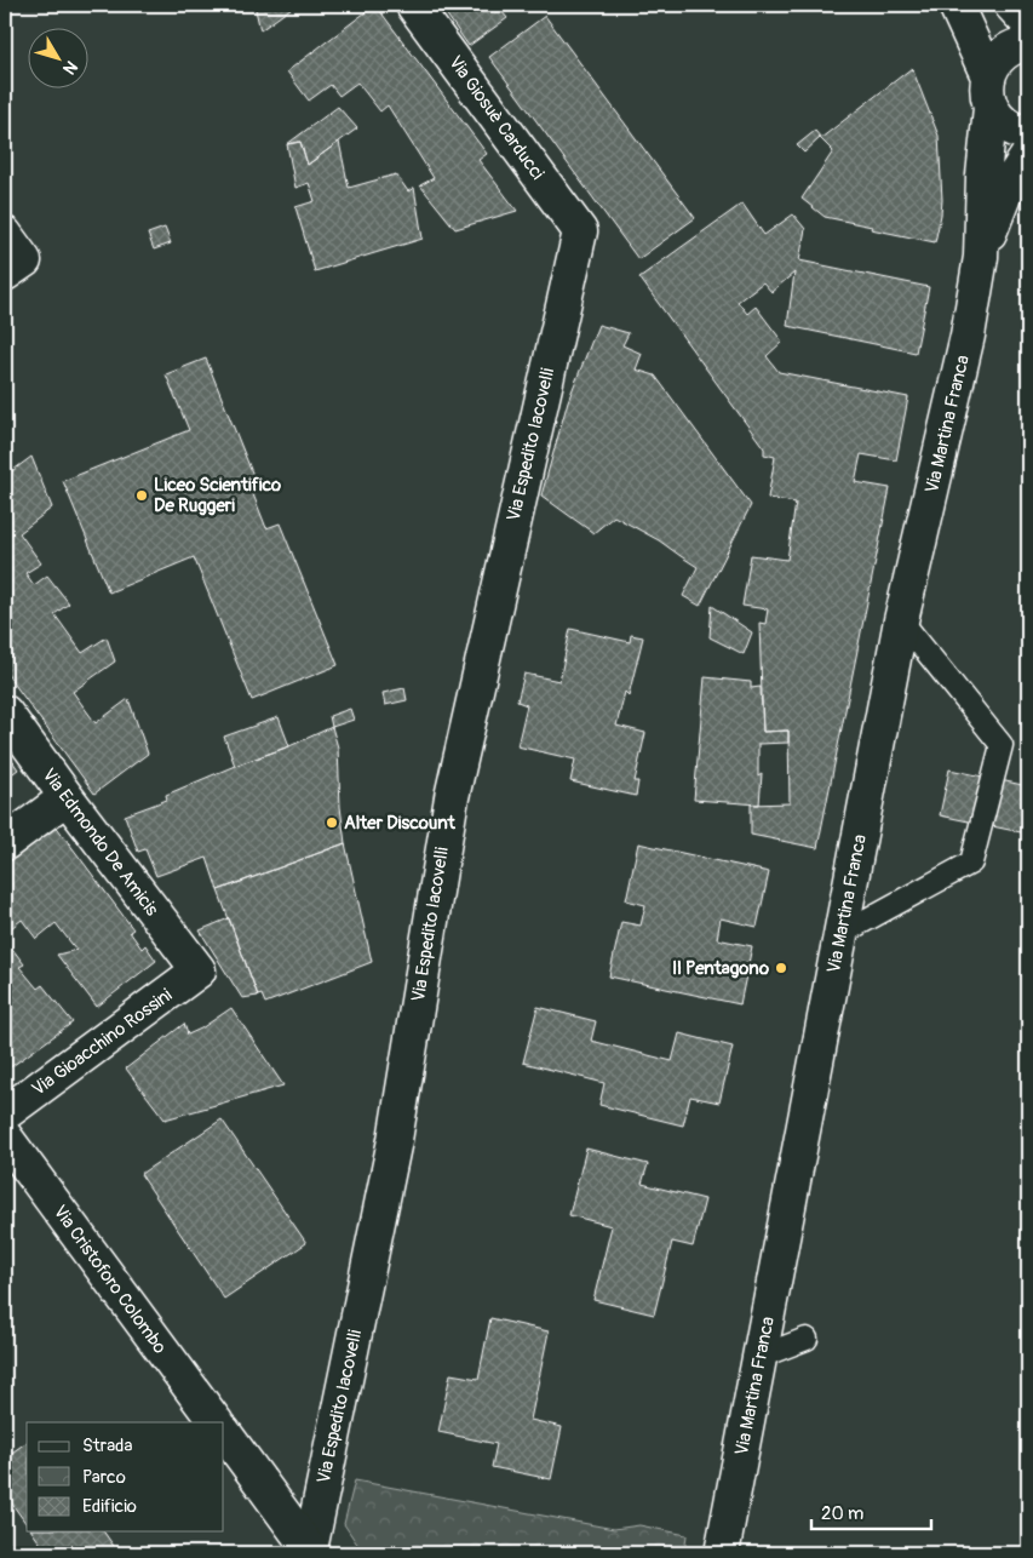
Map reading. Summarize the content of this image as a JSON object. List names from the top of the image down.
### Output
{
  "streets": {
    "street": [
      "Via Giosuè Carducci",
      "Via Martina Franca",
      "Via Espedito Iacovelli",
      "Via Edmondo De Amicis",
      "Via Gioacchino Rossini",
      "Via Cristoforo Colombo"
    ]
  },
  "crossings": [
    ["Via Giosuè Carducci", "Via Espedito Iacovelli"],
    ["Via Edmondo De Amicis", "Via Gioacchino Rossini"]
  ],
  "places": ["Liceo Scientifico De Ruggeri", "Alter Discount", "Il Pentagono"],
  "legend": ["Strada", "Parco", "Edificio"],
  "scale_bar": "20 m",
  "north": "bottom right"
}
